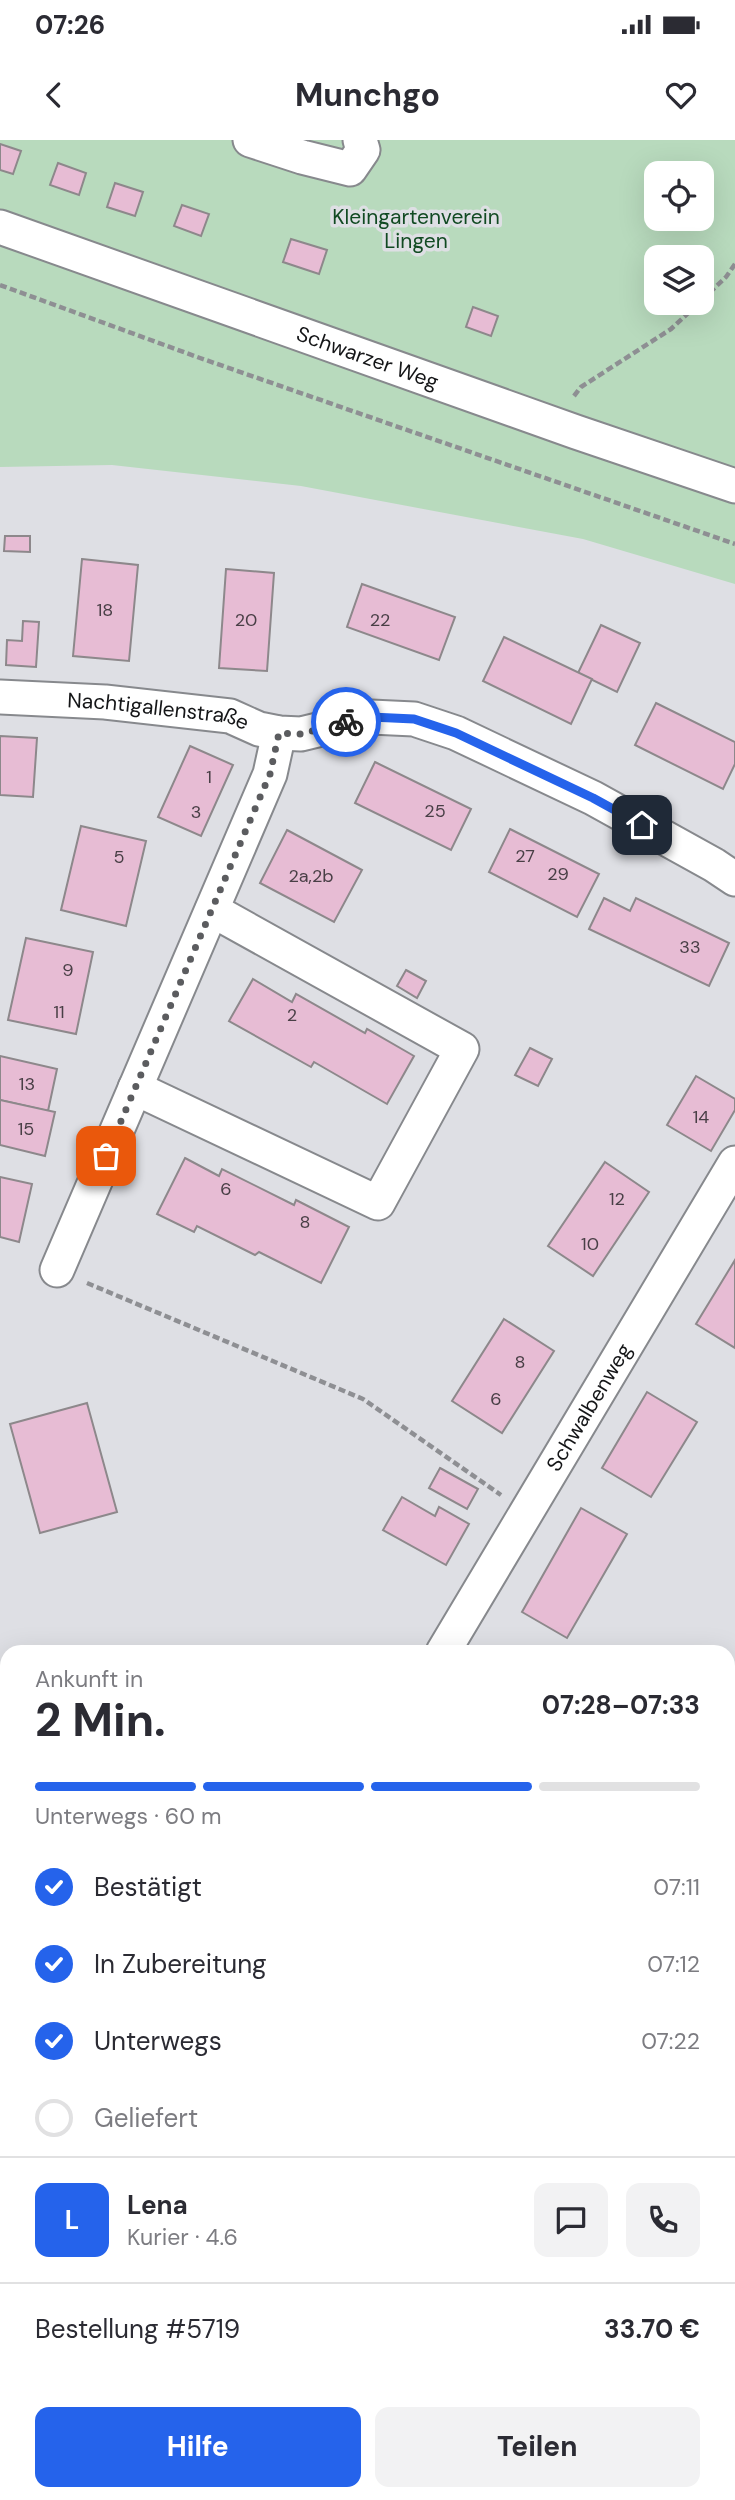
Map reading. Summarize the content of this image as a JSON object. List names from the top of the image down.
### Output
{
  "streets": {
    "street": ["Schwarzer Weg", "Nachtigallenstraße", "Schwalbenweg"]
  },
  "parks": ["Kleingartenverein Lingen"],
  "house_numbers": [
    "18",
    "20",
    "22",
    "1",
    "25",
    "3",
    "27",
    "5",
    "29",
    "2a,2b",
    "33",
    "9",
    "11",
    "2",
    "13",
    "14",
    "15",
    "6",
    "12",
    "8",
    "10",
    "8",
    "6"
  ],
  "page": {
    "status": "07:26",
    "header": "Munchgo",
    "heading": ["2 Min.", "Ankunft in", "07:28–07:33"],
    "panel": [
      "Lena",
      "Kurier · 4.6",
      "Bestellung #5719",
      "33.70 €"
    ],
    "bar": "Unterwegs · 60 m",
    "list": [
      ["Bestätigt", "07:11"],
      ["In Zubereitung", "07:12"],
      ["Unterwegs", "07:22"],
      "Geliefert"
    ],
    "round": "L",
    "buttons": ["Hilfe", "Teilen"]
  }
}
